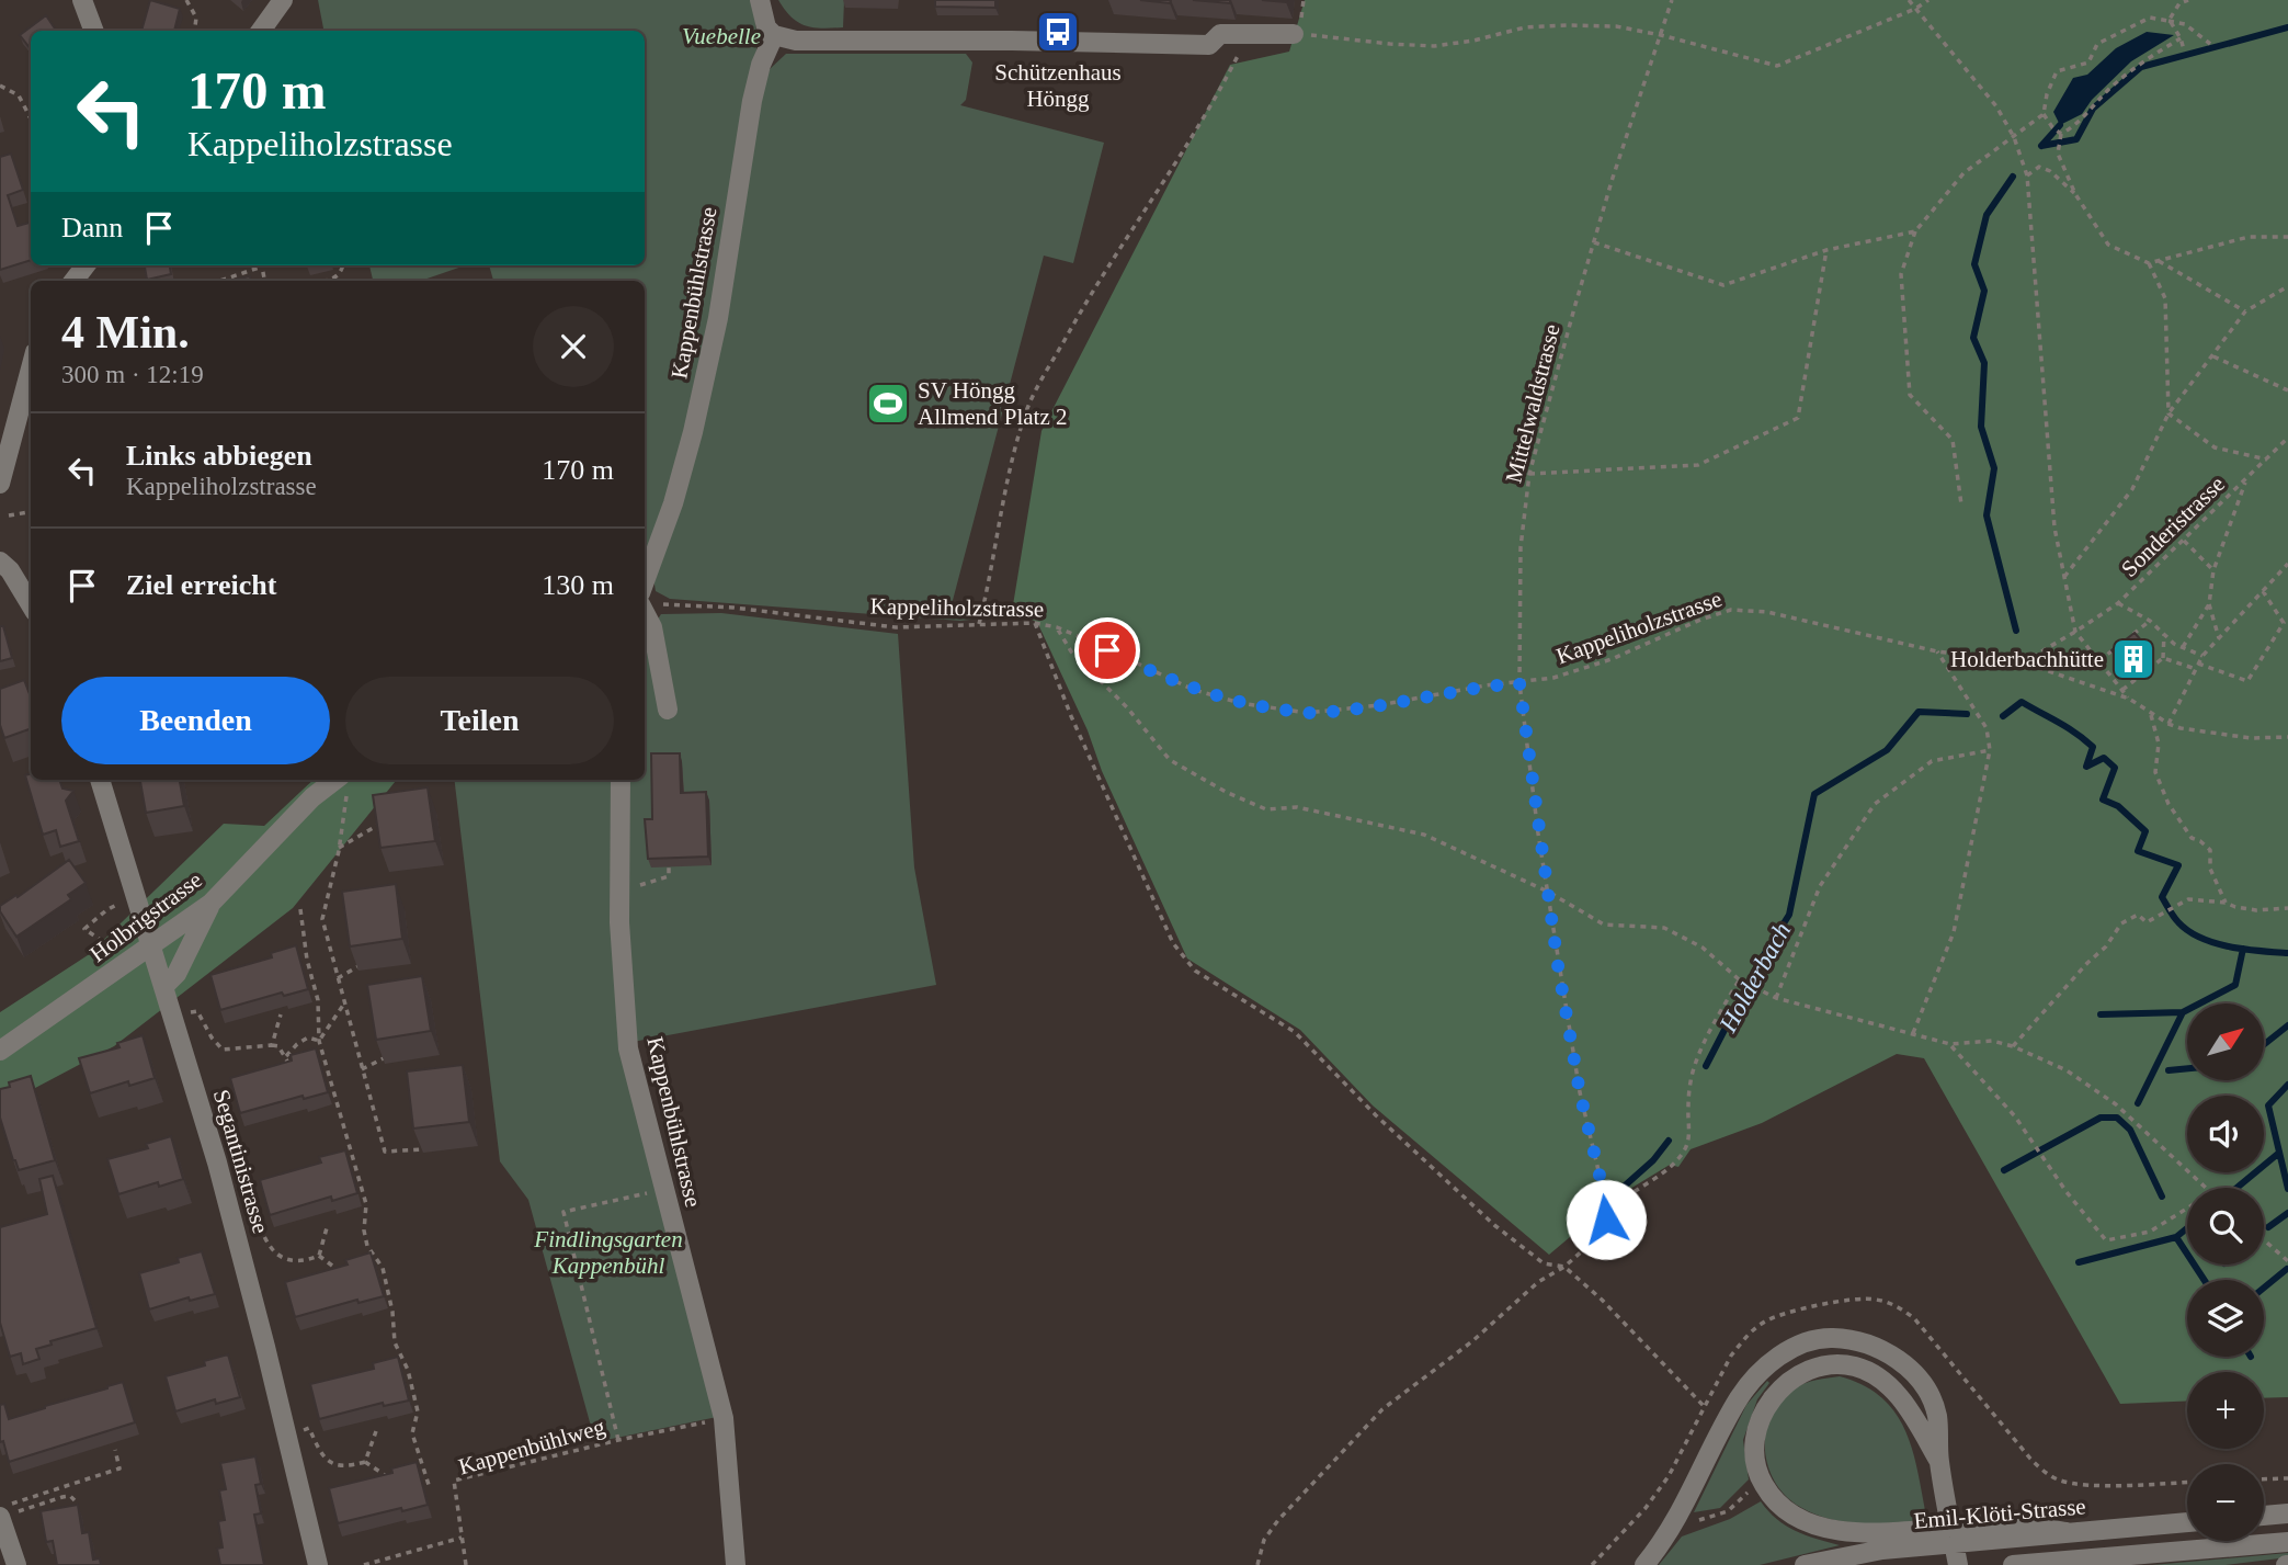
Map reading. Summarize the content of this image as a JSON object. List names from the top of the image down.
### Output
{
  "streets": {
    "street": [
      "Kappenbühlstrasse",
      "Holbrigstrasse",
      "Segantinistrasse",
      "Emil-Klöti-Strasse"
    ],
    "path": [
      "Mittelwaldstrasse",
      "Sonderistrasse",
      "Kappeliholzstrasse",
      "Kappenbühlweg"
    ]
  },
  "crossings": [
    ["Kappenbühlstrasse", "Kappeliholzstrasse"],
    ["Kappenbühlstrasse", "Kappenbühlweg"],
    ["Mittelwaldstrasse", "Kappeliholzstrasse"]
  ],
  "water": ["Holderbach"],
  "parks": ["Vuebelle", "Findlingsgarten Kappenbühl"],
  "places": {
    "bus stop": ["Schützenhaus Höngg"],
    "sports": ["SV Höngg Allmend Platz 2"],
    "building": ["Holderbachhütte"]
  },
  "north": "top right",
  "page": {
    "turn": ["170 m", "Kappeliholzstrasse"],
    "then": "Dann",
    "heading": ["4 Min.", "300 m · 12:19"],
    "list": [
      {
        "name": "Links abbiegen",
        "note": "Kappeliholzstrasse",
        "value": "170 m"
      },
      {
        "name": "Ziel erreicht",
        "value": "130 m"
      }
    ],
    "buttons": ["Beenden", "Teilen"],
    "map_buttons": ["+", "−"]
  }
}
